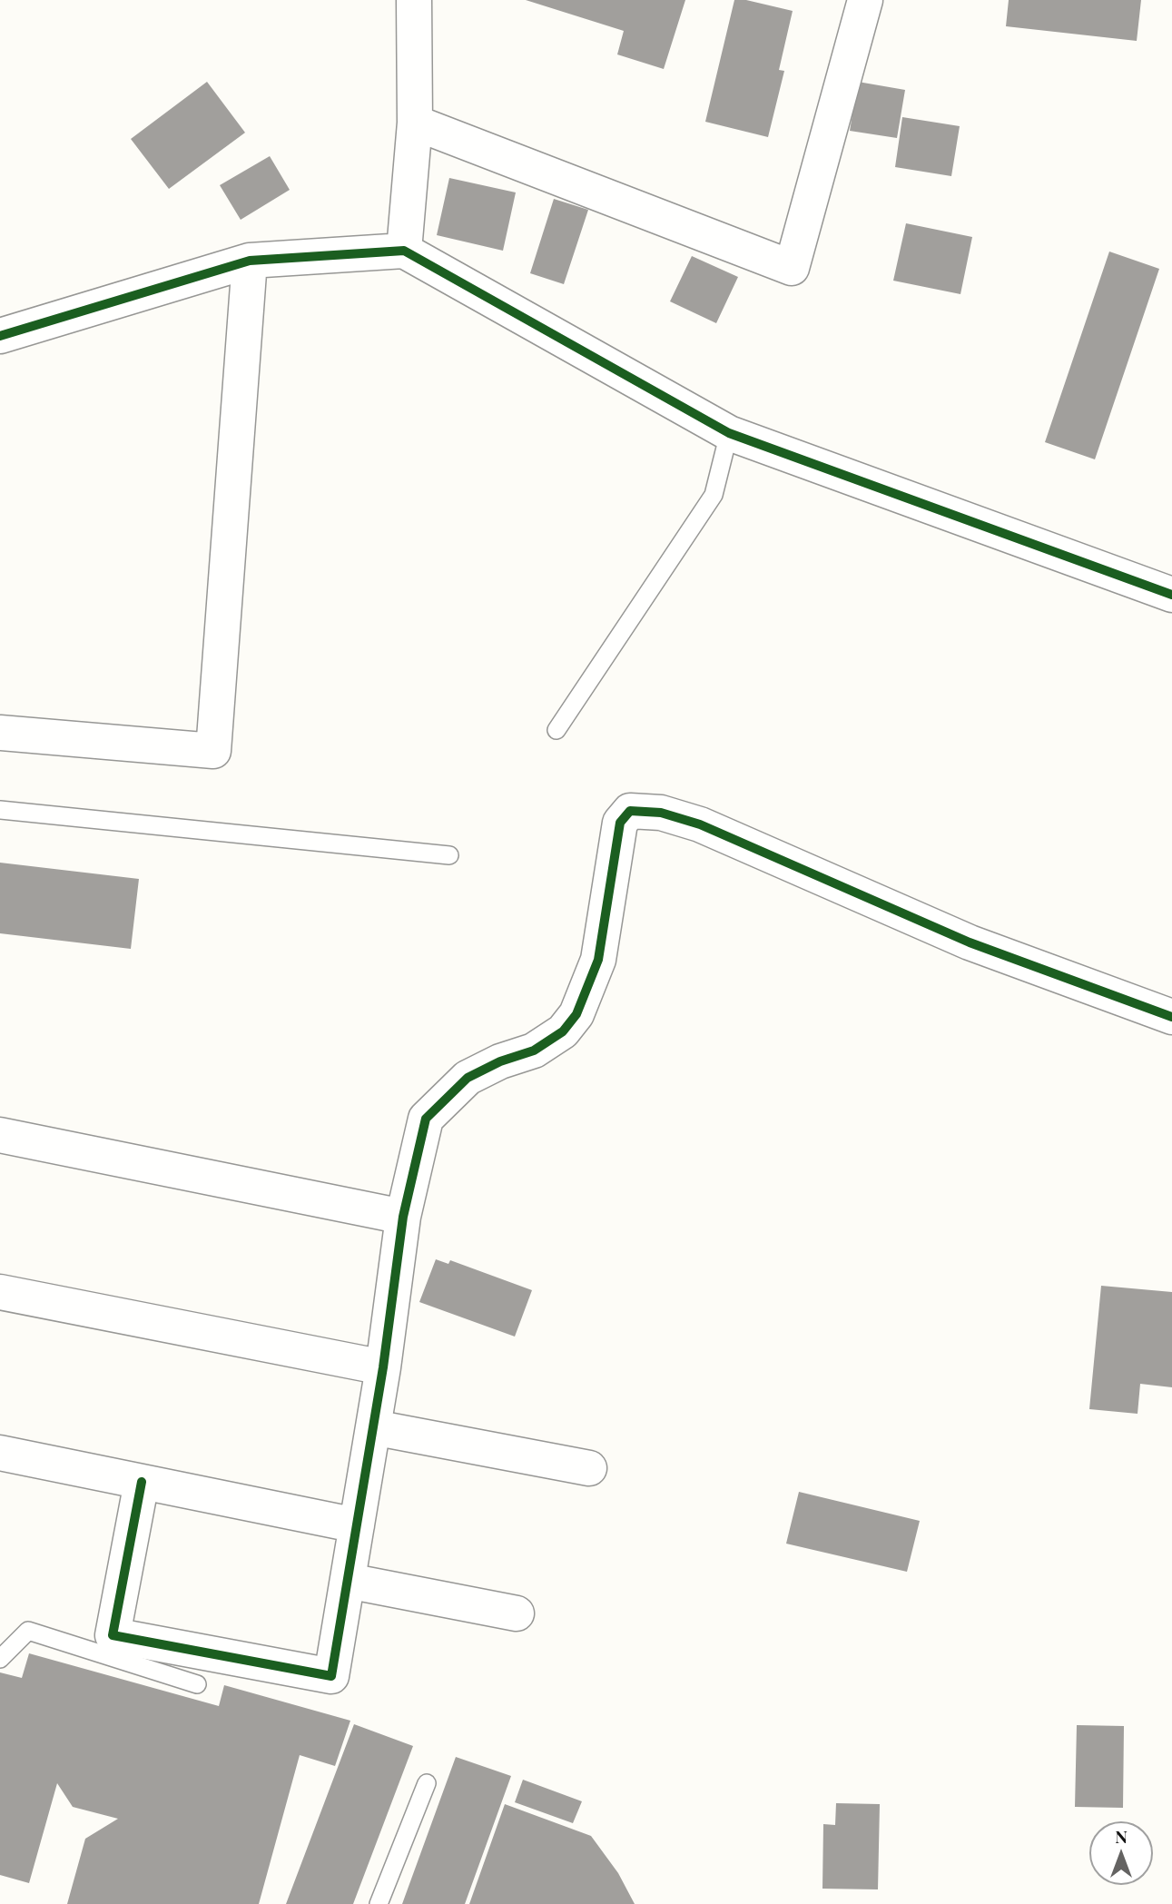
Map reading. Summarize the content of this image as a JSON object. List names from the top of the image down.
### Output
{
  "north": "top"
}
